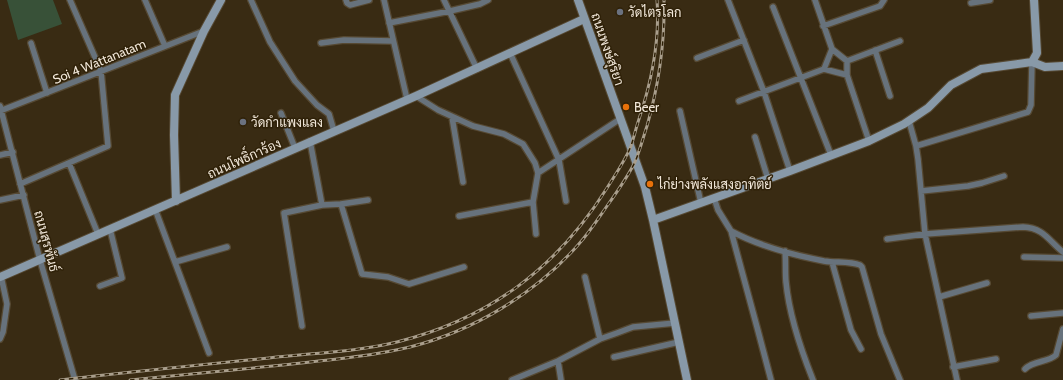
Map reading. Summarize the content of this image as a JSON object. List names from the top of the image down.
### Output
{
  "streets": {
    "street": [
      "ถนนพงษ์สุริยา",
      "Soi 4 Wattanatam",
      "ถนนโพธิ์การ้อง",
      "ถนนสุรพันธ์"
    ]
  },
  "crossings": [
    ["ถนนพงษ์สุริยา", "ถนนโพธิ์การ้อง"],
    ["Soi 4 Wattanatam", "ถนนสุรพันธ์"],
    ["ถนนโพธิ์การ้อง", "ถนนสุรพันธ์"]
  ],
  "places": [
    "วัดไตรโลก",
    "Beer",
    "วัดกำแพงแลง",
    "ไก่ย่างพลังแสงอาทิตย์"
  ]
}
